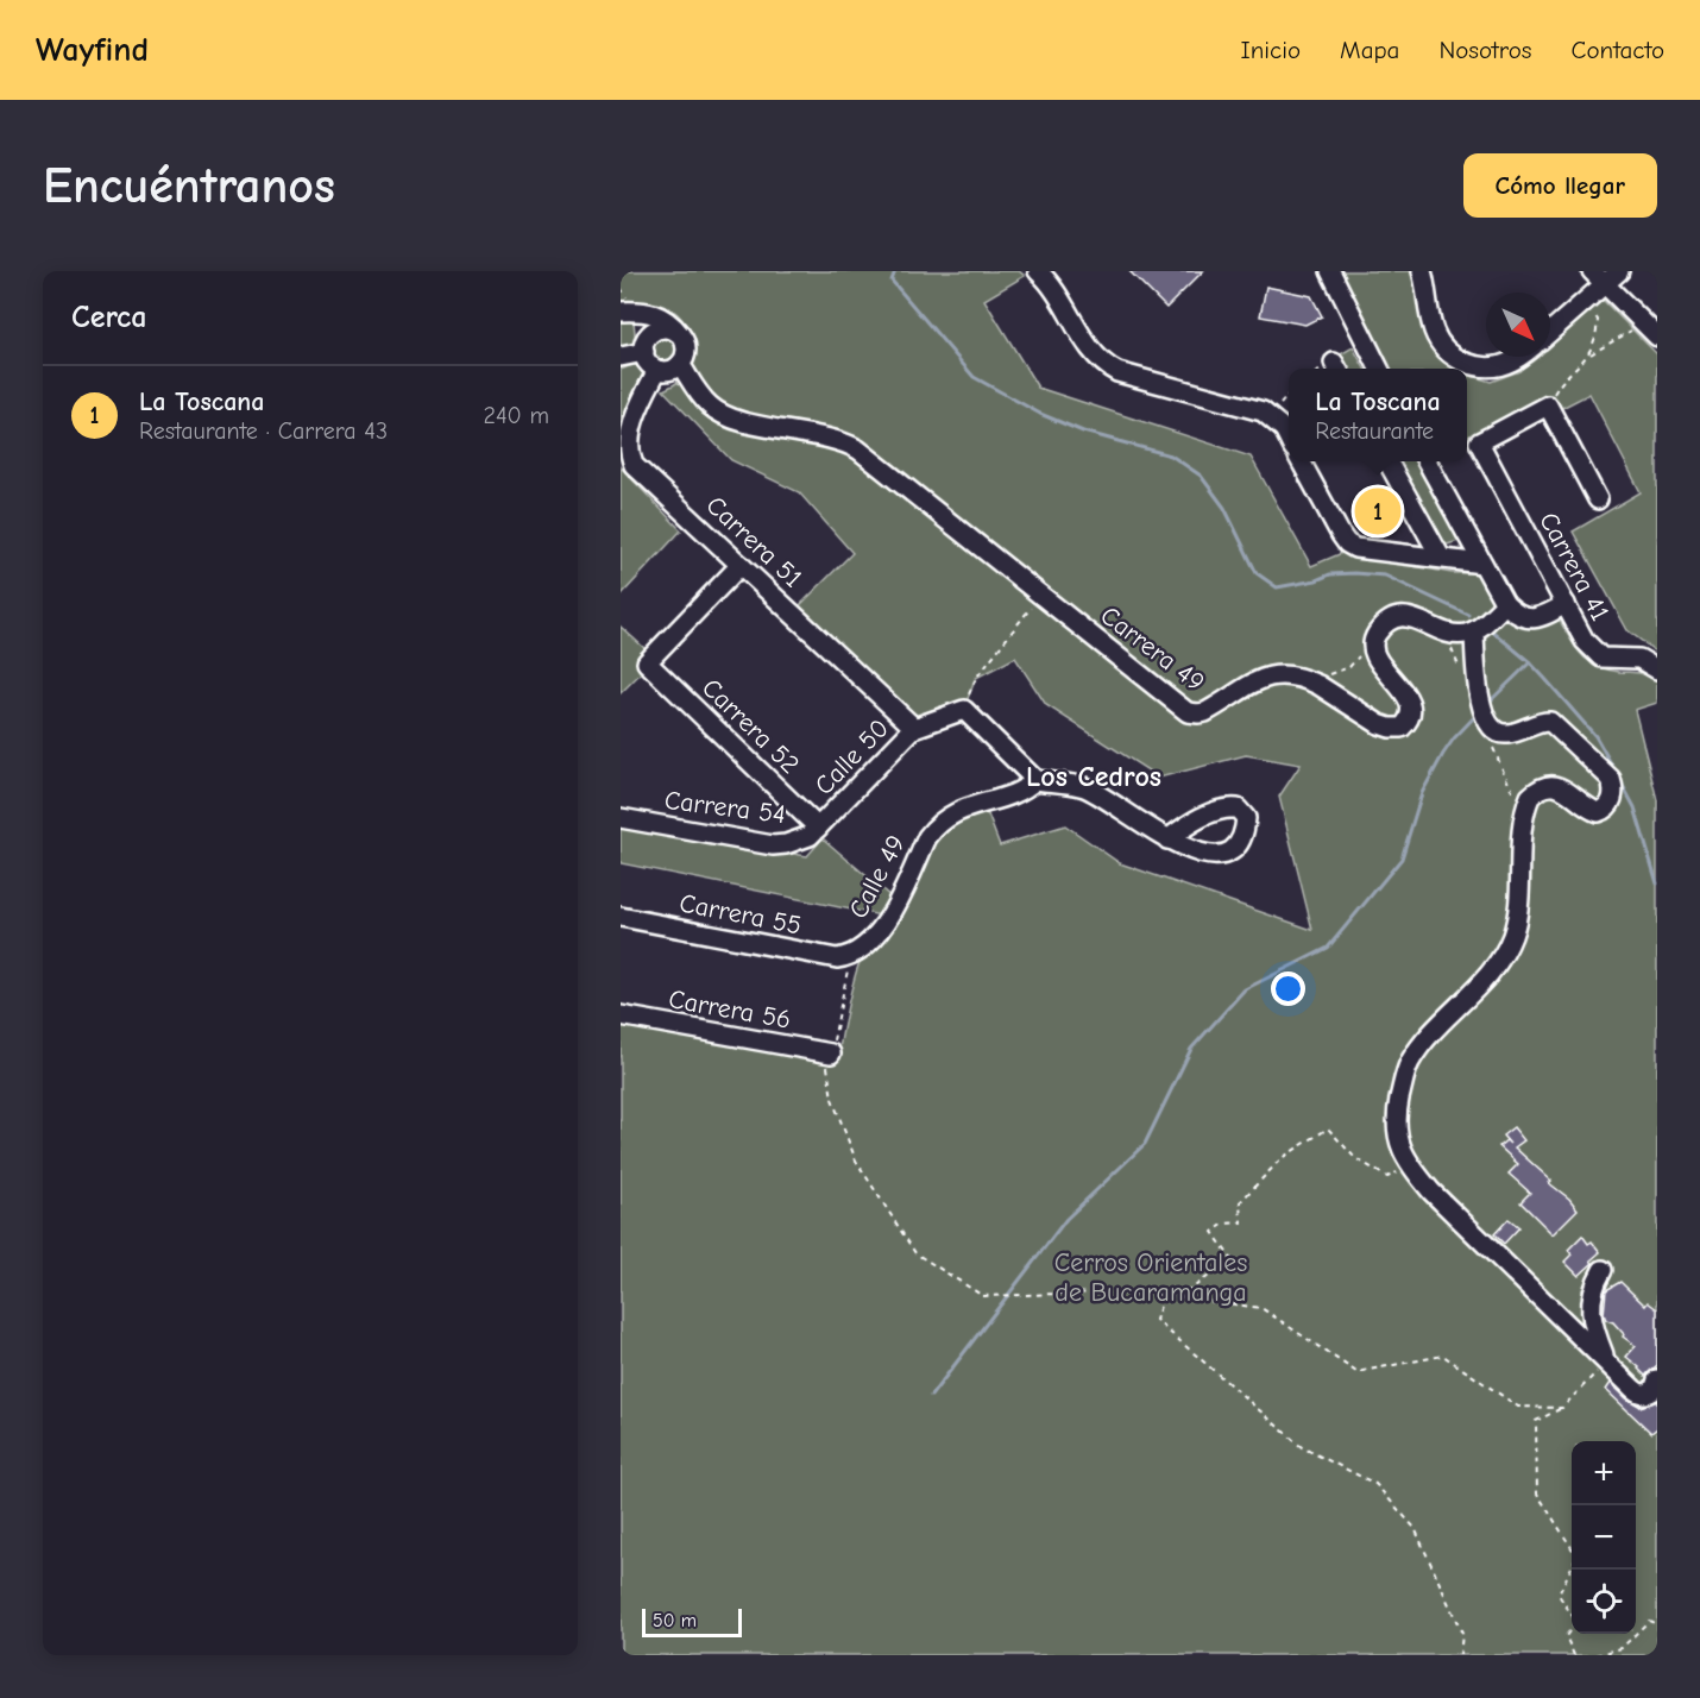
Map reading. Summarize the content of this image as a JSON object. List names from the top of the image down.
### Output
{
  "streets": {
    "street": [
      "Carrera 51",
      "Carrera 41",
      "Carrera 49",
      "Carrera 52",
      "Calle 50",
      "Carrera 54",
      "Calle 49",
      "Carrera 55",
      "Carrera 56"
    ]
  },
  "crossings": [
    ["Carrera 51", "Carrera 49"],
    ["Carrera 51", "Carrera 52"],
    ["Carrera 51", "Calle 50"],
    ["Carrera 52", "Calle 50"],
    ["Carrera 52", "Carrera 54"],
    ["Calle 50", "Carrera 54"],
    ["Calle 49", "Carrera 55"],
    ["Calle 49", "Carrera 56"]
  ],
  "districts": ["Los Cedros"],
  "parks": ["Cerros Orientales de Bucaramanga"],
  "scale_bar": "50 m",
  "north": "bottom right",
  "page": {
    "header": "Wayfind",
    "nav": [
      "Inicio",
      "Mapa",
      "Nosotros",
      "Contacto"
    ],
    "buttons": "Cómo llegar",
    "title": "Encuéntranos",
    "heading": "Cerca",
    "list": [
      {
        "mark": "1",
        "name": "La Toscana",
        "note": "Restaurante · Carrera 43",
        "value": "240 m"
      }
    ],
    "popup": ["La Toscana", "Restaurante"],
    "pins": "1",
    "map_buttons": ["+", "−"],
    "scale": "50 m"
  }
}
